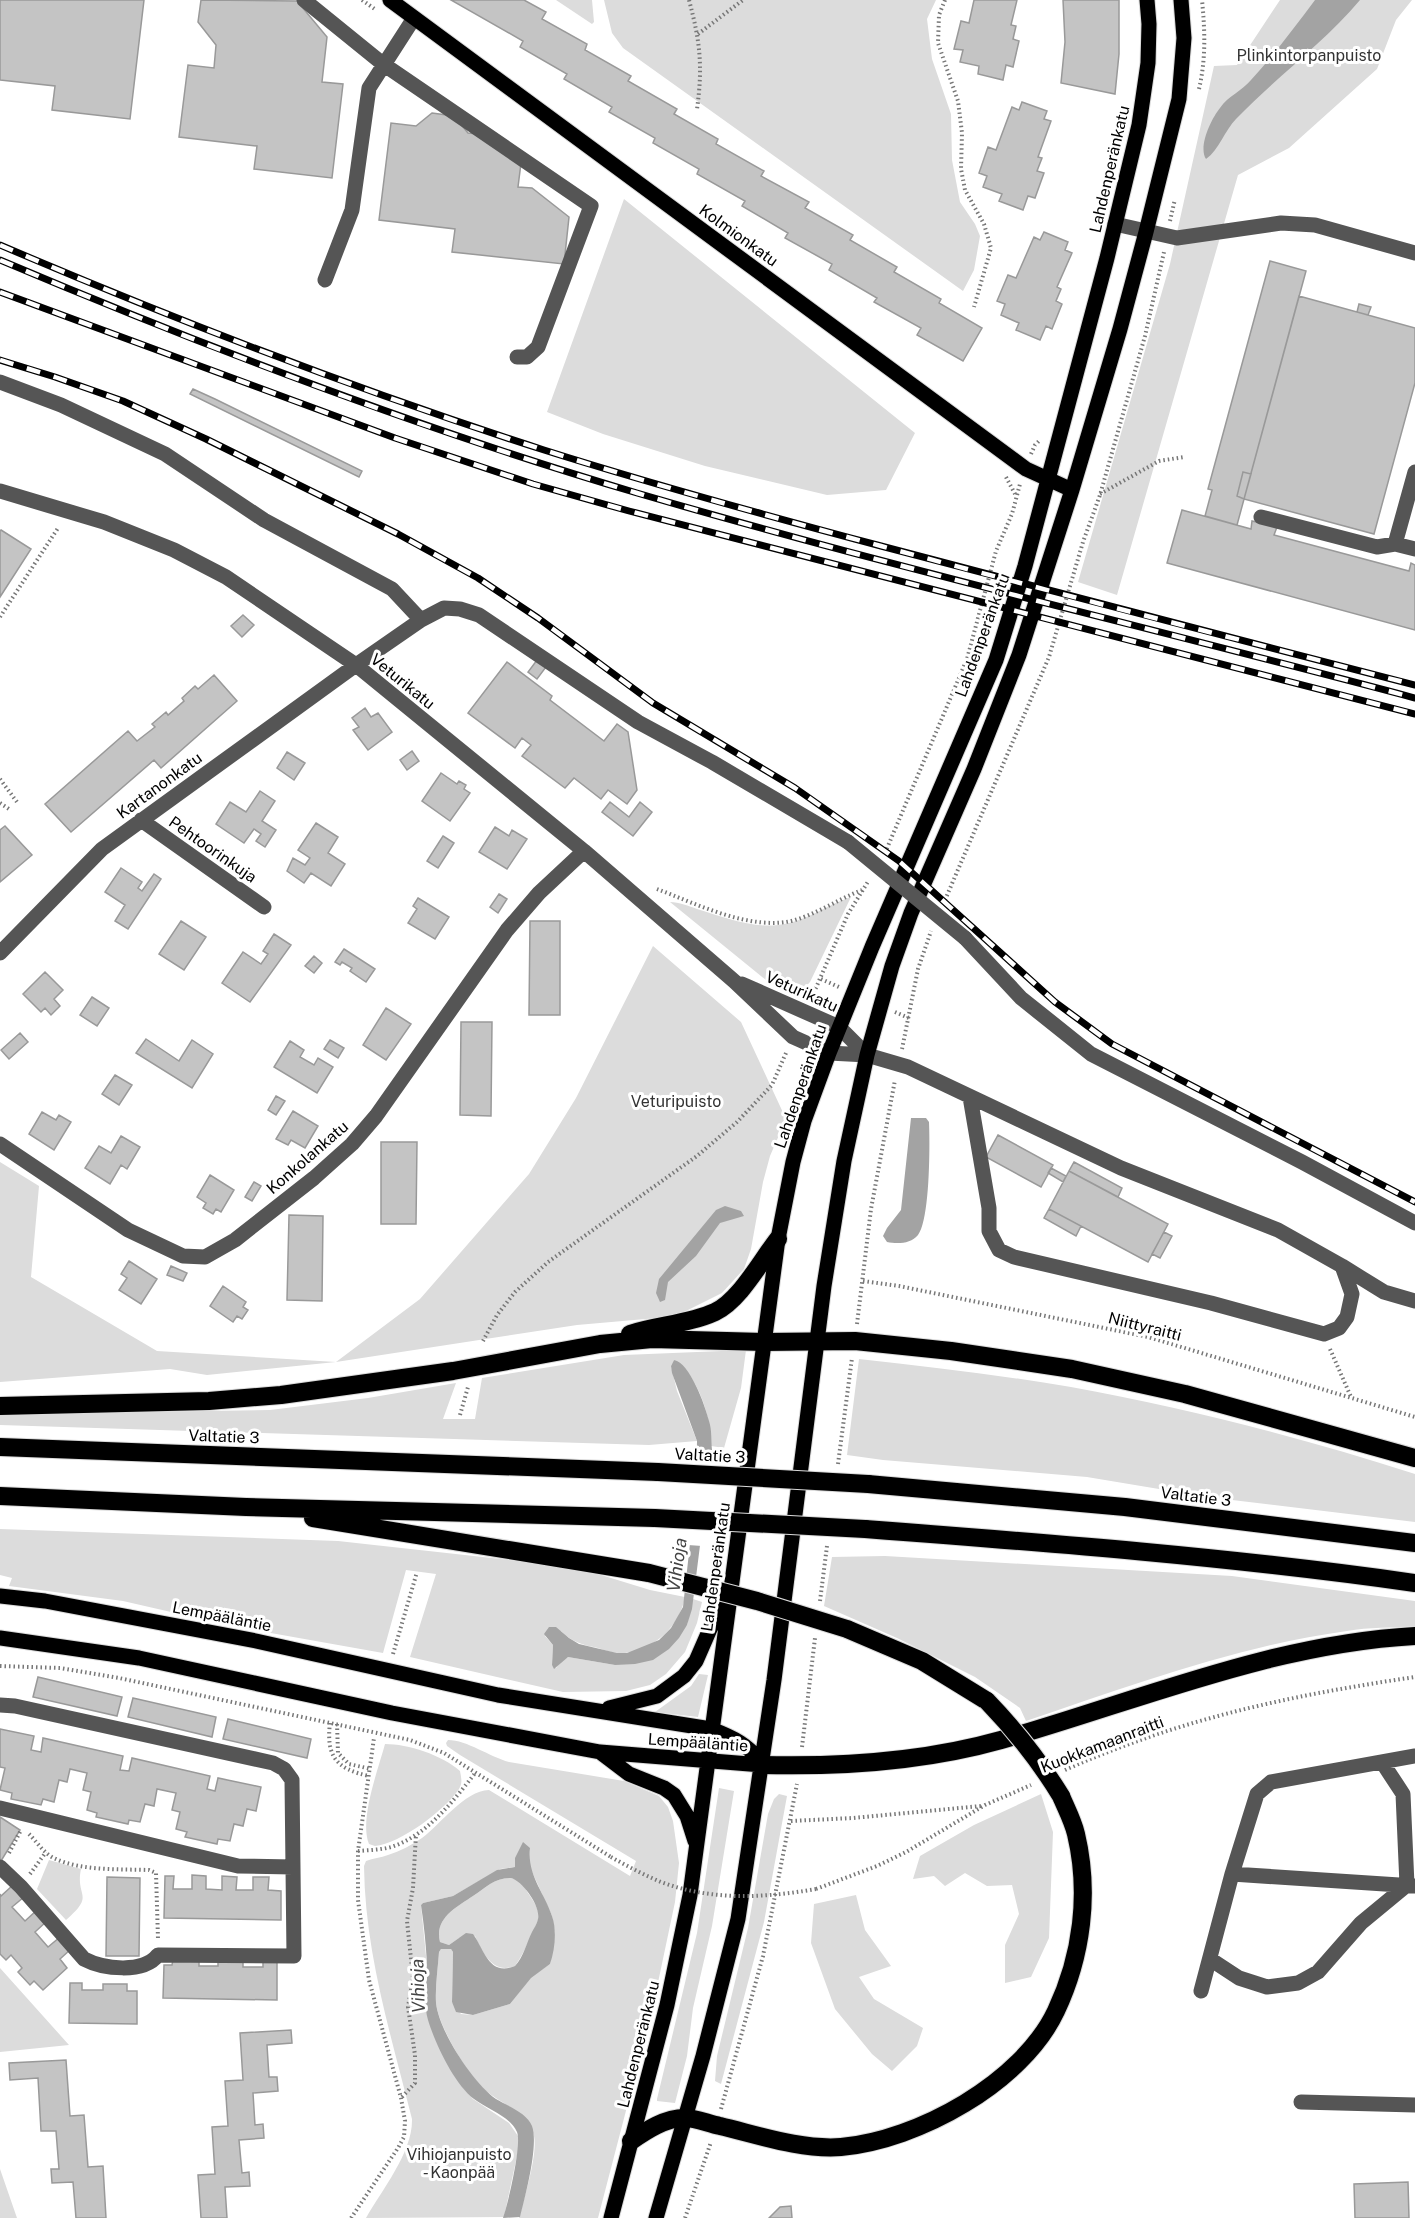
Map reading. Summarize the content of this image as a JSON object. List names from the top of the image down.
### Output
{
  "streets": {
    "highway": ["Valtatie 3"],
    "main road": ["Lahdenperänkatu", "Kolmionkatu", "Lempääläntie"],
    "street": [
      "Veturikatu",
      "Kartanonkatu",
      "Pehtoorinkuja",
      "Konkolankatu"
    ],
    "path": ["Niittyraitti", "Kuokkamaanraitti"]
  },
  "crossings": [
    ["Lahdenperänkatu", "Kolmionkatu"],
    ["Lahdenperänkatu", "Veturikatu"],
    ["Lahdenperänkatu", "Lempääläntie"],
    ["Veturikatu", "Kartanonkatu"],
    ["Veturikatu", "Konkolankatu"],
    ["Kartanonkatu", "Pehtoorinkuja"]
  ],
  "water": ["Vihioja"],
  "parks": ["Plinkintorpanpuisto", "Veturipuisto", "Vihiojanpuisto - Kaonpää"]
}
